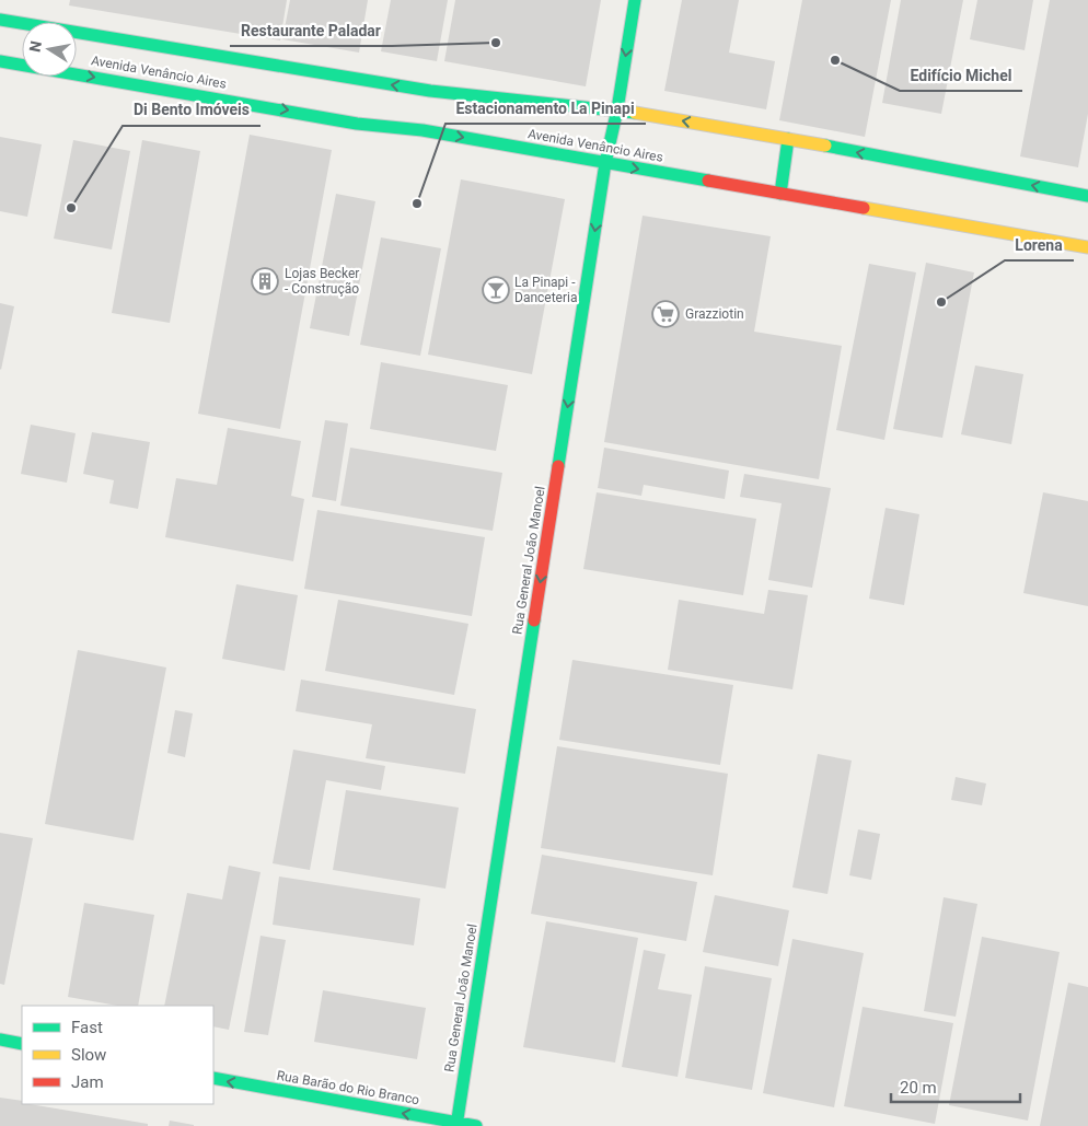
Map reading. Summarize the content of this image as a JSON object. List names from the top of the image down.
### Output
{
  "streets": {
    "main road": ["Avenida Venâncio Aires", "Rua General João Manoel", "Rua Barão do Rio Branco"]
  },
  "crossings": [
    ["Avenida Venâncio Aires", "Rua General João Manoel"],
    ["Rua General João Manoel", "Rua Barão do Rio Branco"]
  ],
  "one_way": ["Rua General João Manoel", "Rua Barão do Rio Branco"],
  "places": {
    "other": [
      "Restaurante Paladar",
      "Edifício Michel",
      "Estacionamento La Pinapi",
      "Di Bento Imóveis",
      "Lorena"
    ],
    "building": ["Lojas Becker - Construção"],
    "bar": ["La Pinapi - Danceteria"],
    "supermarket": ["Grazziotin"]
  },
  "legend": ["Fast", "Slow", "Jam"],
  "scale_bar": "20 m",
  "north": "left"
}
